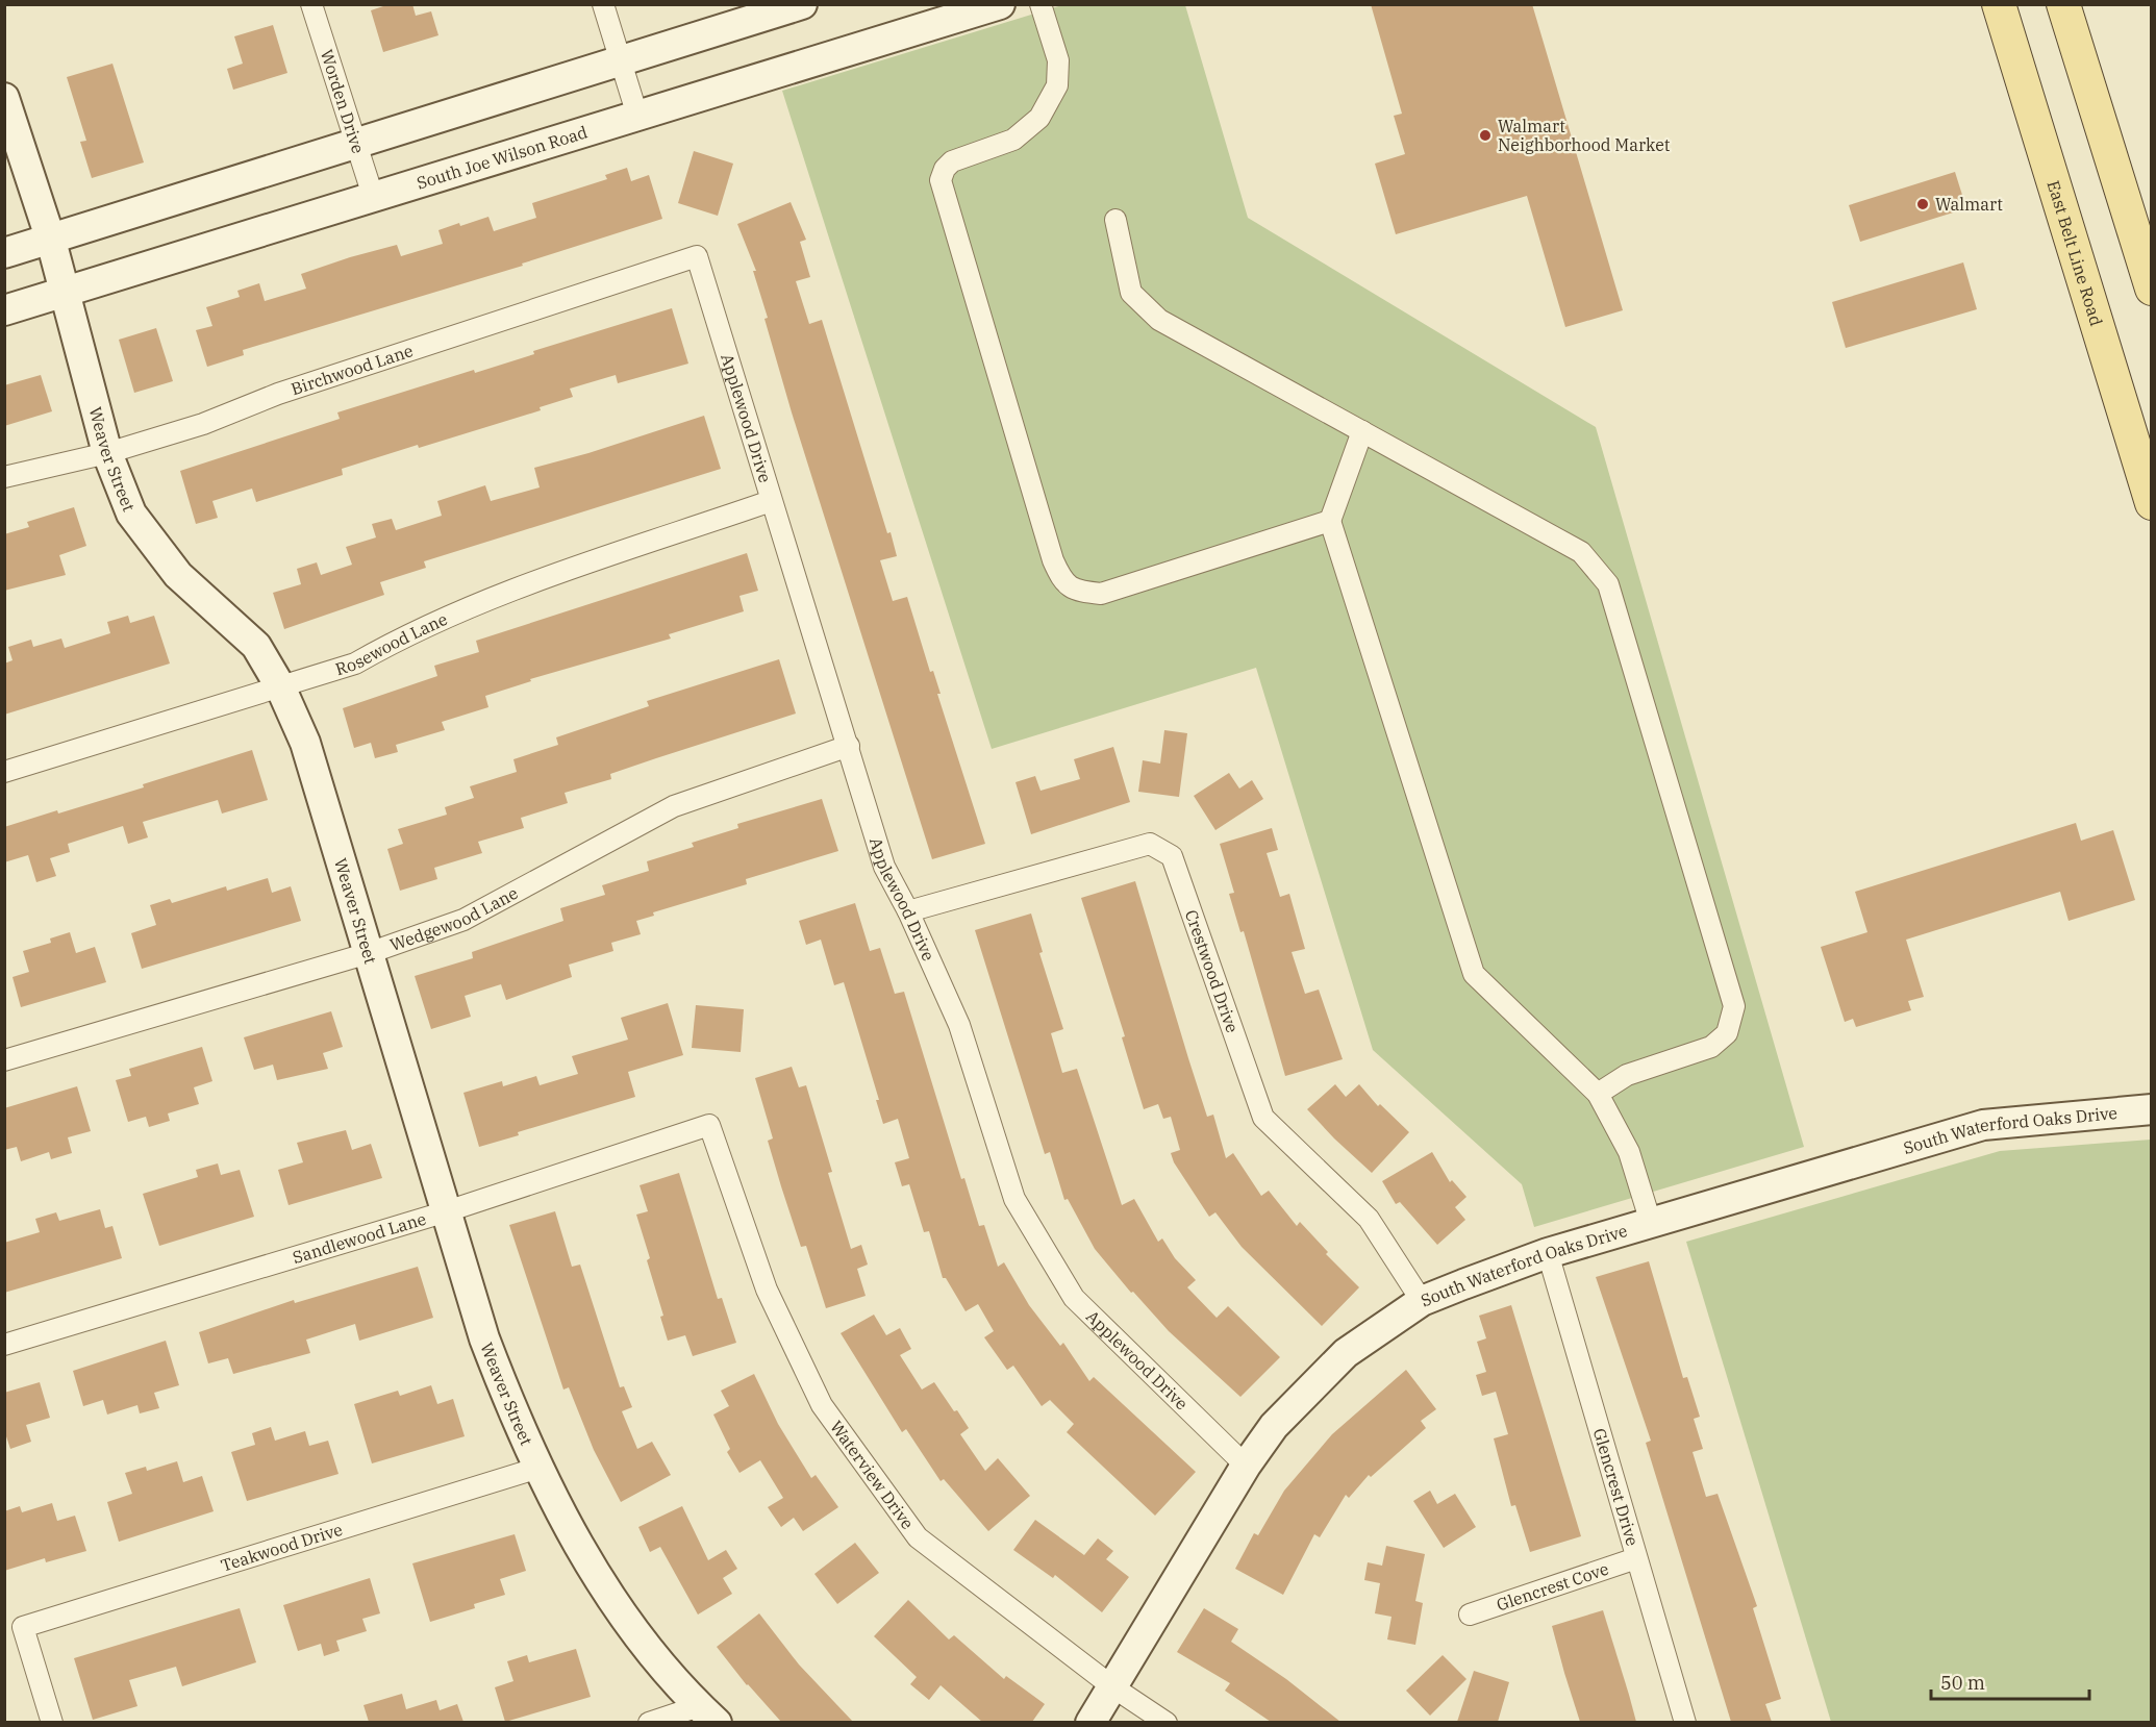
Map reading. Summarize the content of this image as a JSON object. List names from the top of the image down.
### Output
{
  "streets": {
    "main road": ["East Belt Line Road"],
    "street": [
      "Worden Drive",
      "South Joe Wilson Road",
      "Birchwood Lane",
      "Applewood Drive",
      "Weaver Street",
      "Rosewood Lane",
      "Wedgewood Lane",
      "Crestwood Drive",
      "South Waterford Oaks Drive",
      "Sandlewood Lane",
      "Waterview Drive",
      "Glencrest Drive",
      "Teakwood Drive",
      "Glencrest Cove"
    ]
  },
  "crossings": [
    ["Worden Drive", "South Joe Wilson Road"],
    ["South Joe Wilson Road", "Weaver Street"],
    ["Birchwood Lane", "Applewood Drive"],
    ["Birchwood Lane", "Weaver Street"],
    ["Applewood Drive", "Rosewood Lane"],
    ["Applewood Drive", "Wedgewood Lane"],
    ["Applewood Drive", "Crestwood Drive"],
    ["Applewood Drive", "South Waterford Oaks Drive"],
    ["Weaver Street", "Rosewood Lane"],
    ["Weaver Street", "Wedgewood Lane"],
    ["Weaver Street", "Sandlewood Lane"],
    ["Weaver Street", "Teakwood Drive"],
    ["Crestwood Drive", "South Waterford Oaks Drive"],
    ["South Waterford Oaks Drive", "Waterview Drive"],
    ["South Waterford Oaks Drive", "Glencrest Drive"],
    ["Sandlewood Lane", "Waterview Drive"],
    ["Glencrest Drive", "Glencrest Cove"]
  ],
  "places": ["Walmart Neighborhood Market", "Walmart"],
  "scale_bar": "50 m"
}
